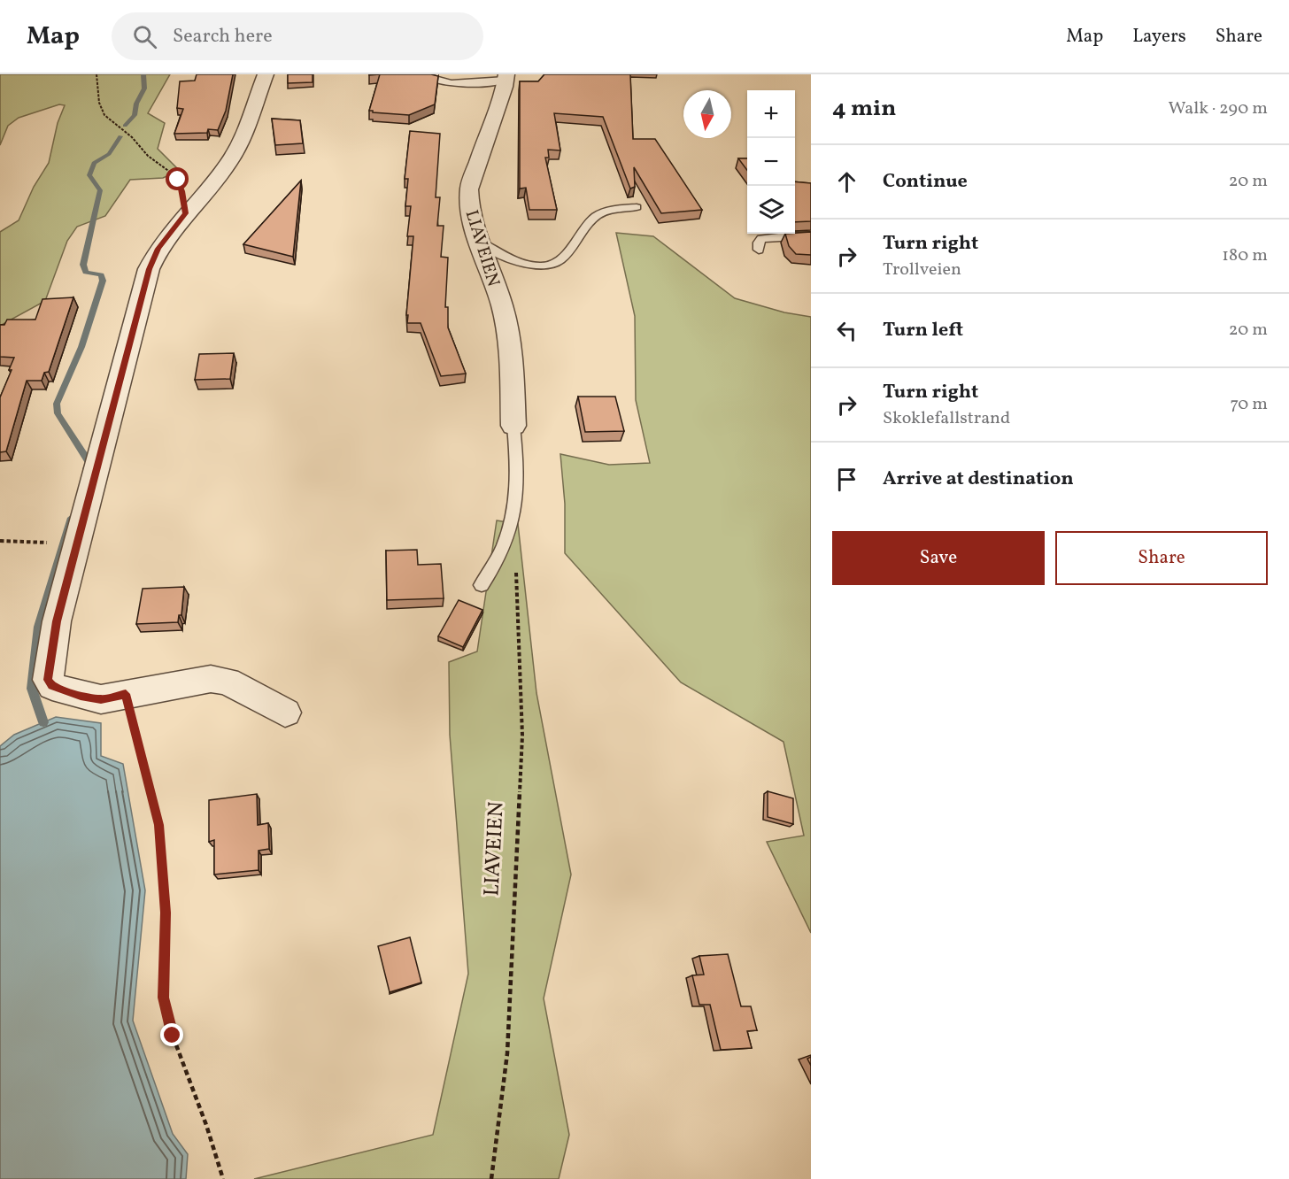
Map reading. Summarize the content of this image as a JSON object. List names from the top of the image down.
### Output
{
  "streets": {
    "street": ["LIAVEIEN"]
  },
  "north": "bottom",
  "page": {
    "header": "Map",
    "search": "Search here",
    "nav": ["Map", "Layers", "Share"],
    "heading": ["4 min", "Walk · 290 m"],
    "map_buttons": ["+", "−"],
    "list": [
      ["Continue", "20 m"],
      ["Turn right", "Trollveien", "180 m"],
      ["Turn left", "20 m"],
      ["Turn right", "Skoklefallstrand", "70 m"],
      "Arrive at destination"
    ],
    "buttons": ["Save", "Share"]
  }
}
